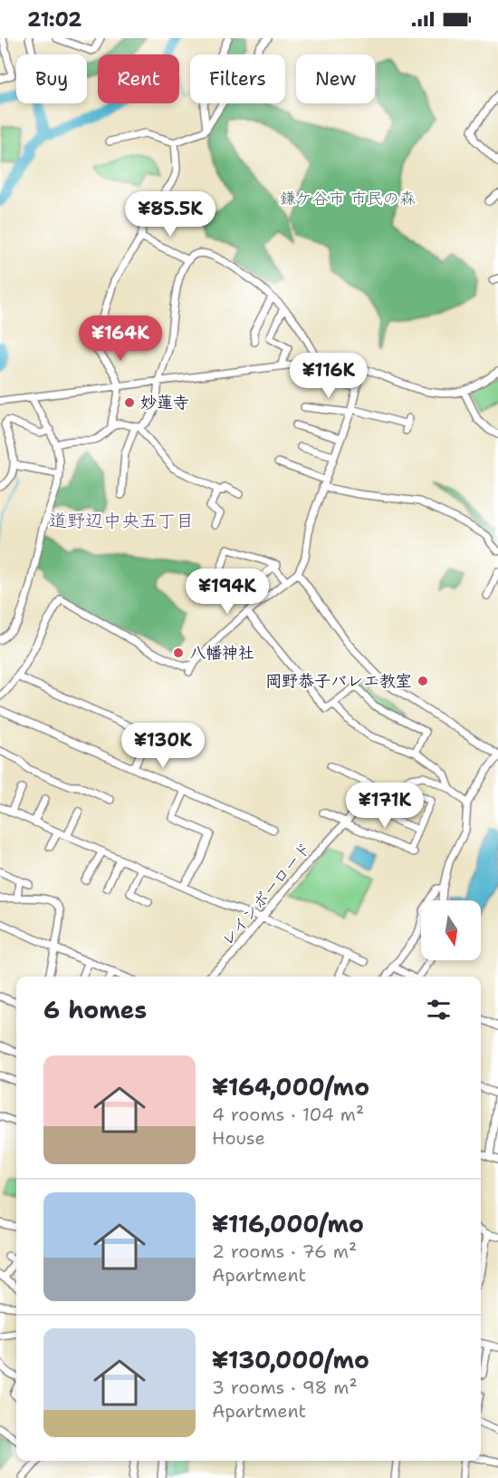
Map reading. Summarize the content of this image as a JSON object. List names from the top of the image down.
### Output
{
  "streets": {
    "street": ["レインボーロード"]
  },
  "districts": ["道野辺中央五丁目"],
  "parks": ["鎌ケ谷市 市民の森"],
  "places": ["妙蓮寺", "八幡神社", "岡野恭子バレエ教室"],
  "north": "bottom",
  "page": {
    "status": "21:02",
    "chip": [
      "Buy",
      "Rent",
      "Filters",
      "New"
    ],
    "price": [
      "¥85.5K",
      "¥164K",
      "¥116K",
      "¥194K",
      "¥130K",
      "¥171K"
    ],
    "heading": "6 homes",
    "list": [
      {
        "name": "¥164,000/mo",
        "note": "4 rooms · 104 m² · House"
      },
      {
        "name": "¥116,000/mo",
        "note": "2 rooms · 76 m² · Apartment"
      },
      {
        "name": "¥130,000/mo",
        "note": "3 rooms · 98 m² · Apartment"
      }
    ]
  }
}
